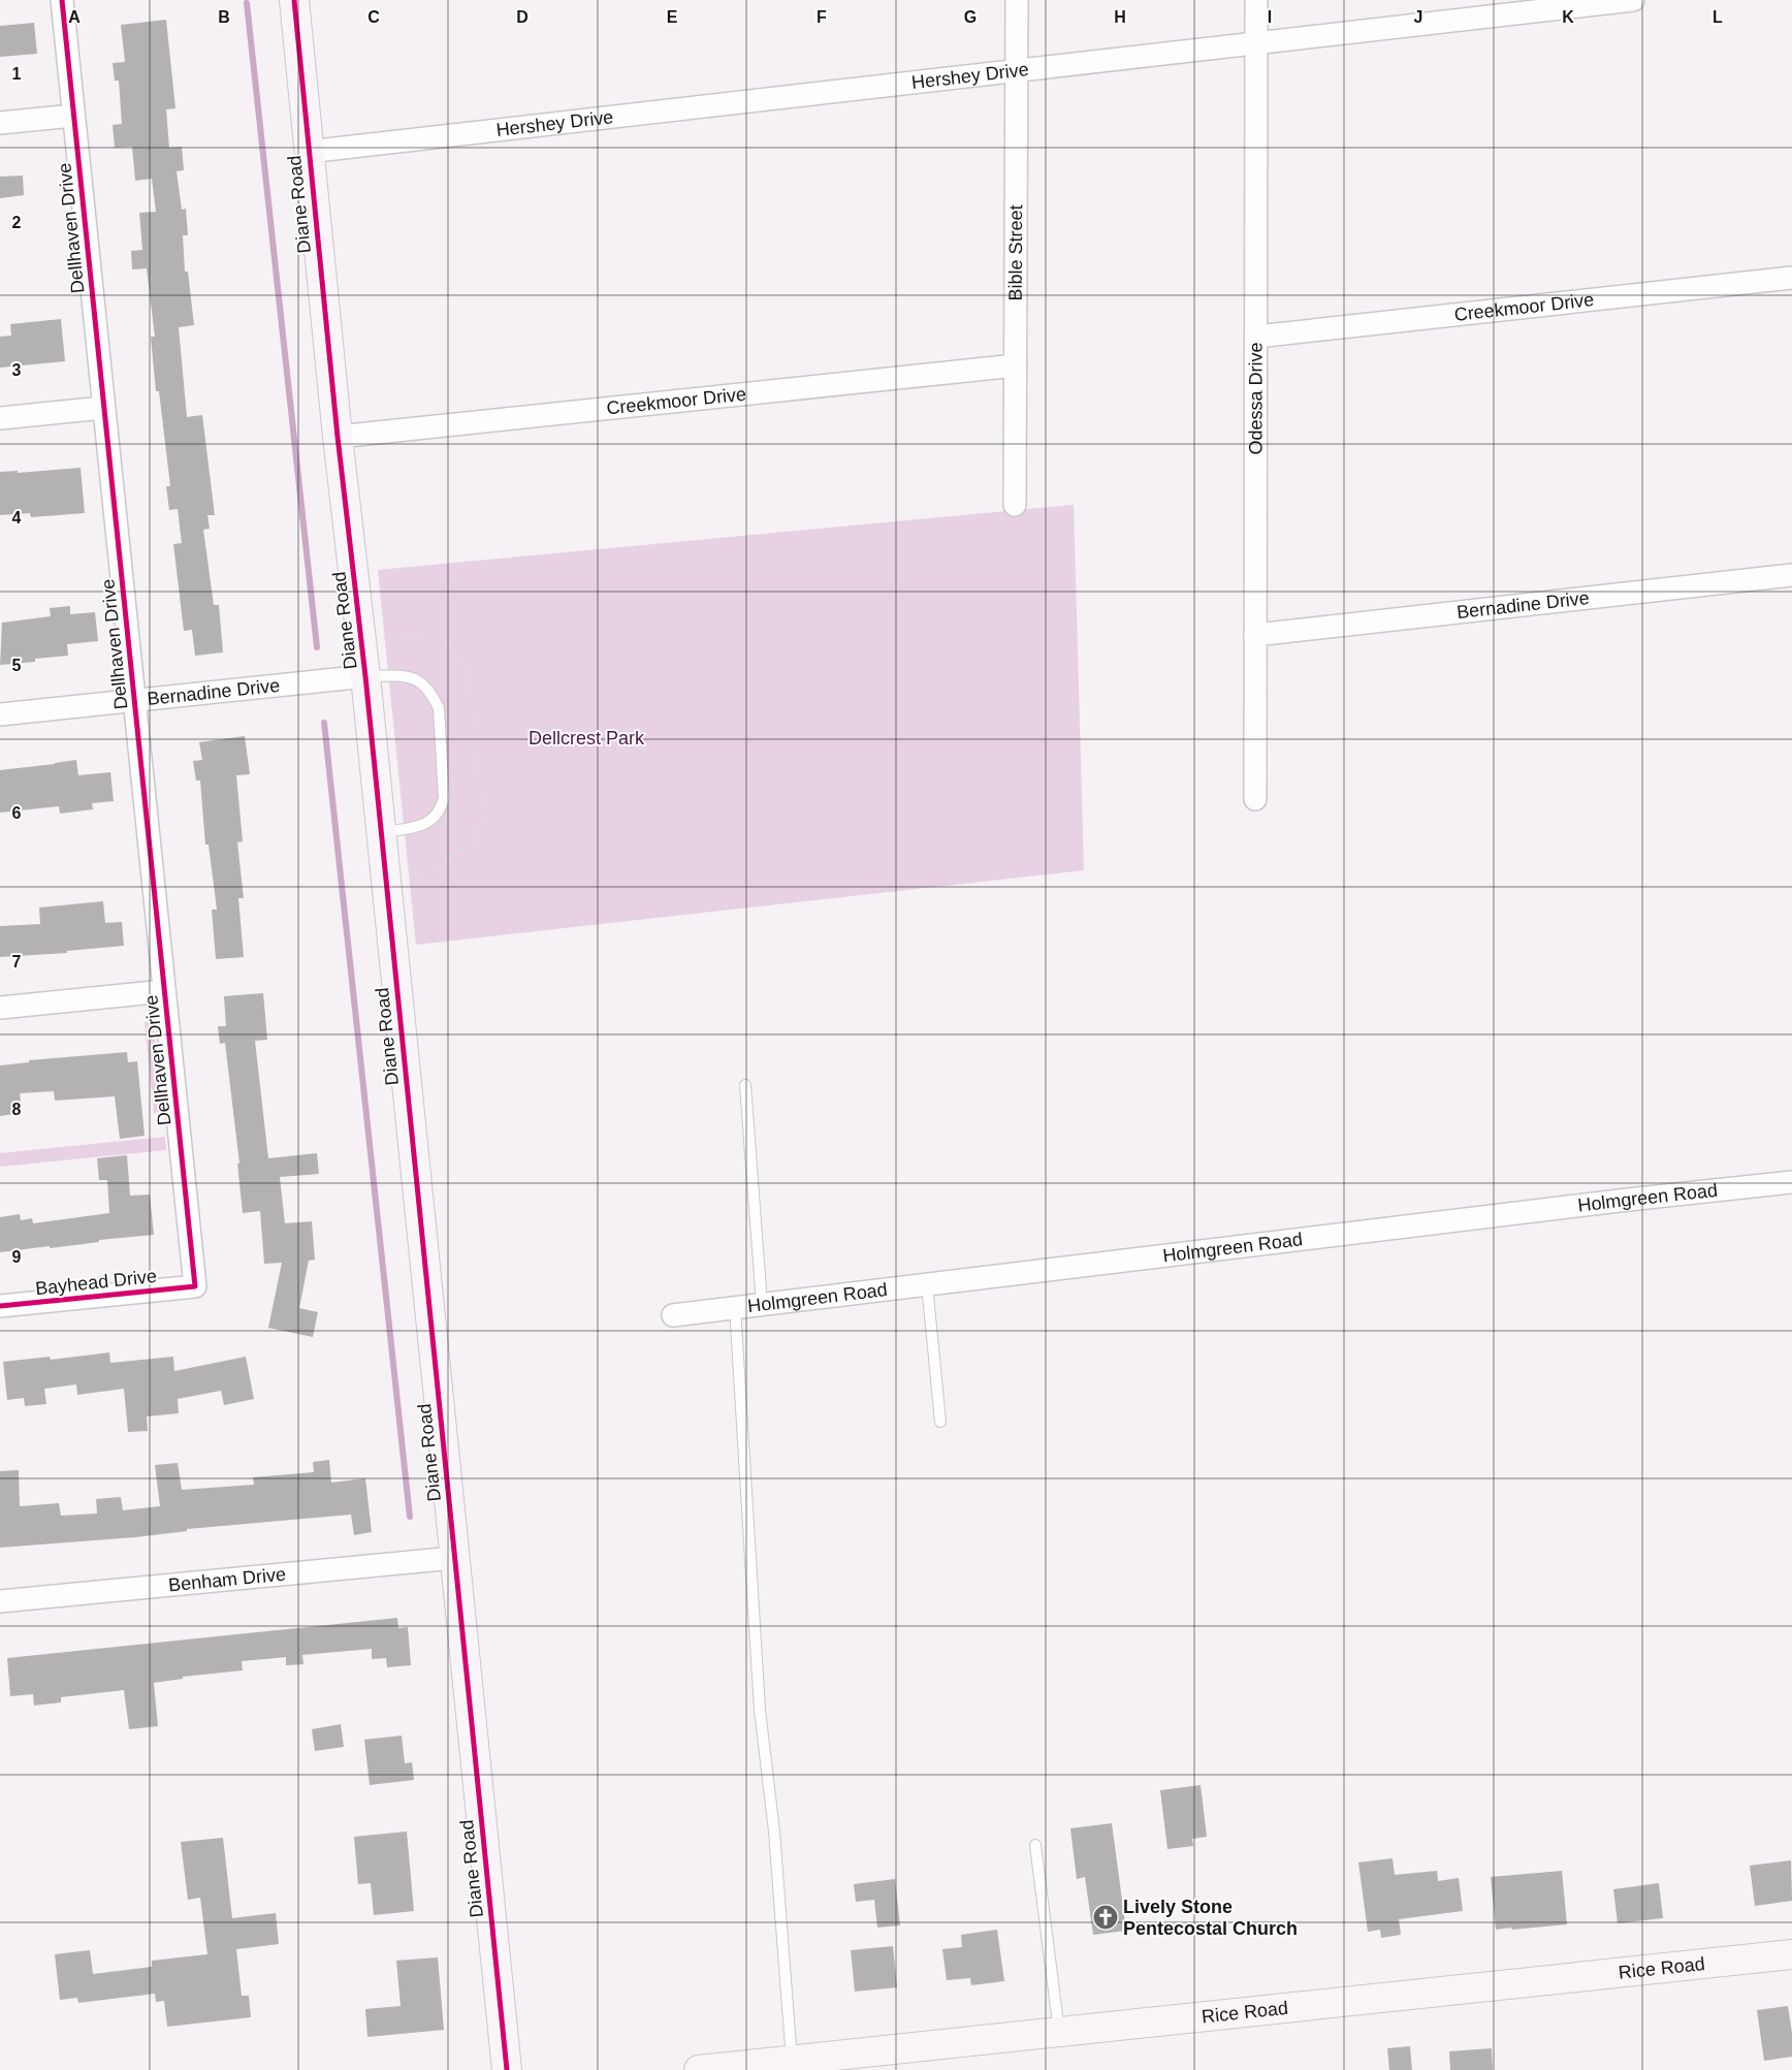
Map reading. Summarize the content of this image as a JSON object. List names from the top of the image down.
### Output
{
  "streets": {
    "street": [
      "Hershey Drive",
      "Diane Road",
      "Dellhaven Drive",
      "Bible Street",
      "Creekmoor Drive",
      "Odessa Drive",
      "Bernadine Drive",
      "Holmgreen Road",
      "Bayhead Drive",
      "Benham Drive",
      "Rice Road"
    ]
  },
  "crossings": [
    ["Hershey Drive", "Diane Road"],
    ["Hershey Drive", "Bible Street"],
    ["Hershey Drive", "Odessa Drive"],
    ["Diane Road", "Creekmoor Drive"],
    ["Diane Road", "Bernadine Drive"],
    ["Diane Road", "Benham Drive"],
    ["Dellhaven Drive", "Bernadine Drive"],
    ["Dellhaven Drive", "Bayhead Drive"],
    ["Bible Street", "Creekmoor Drive"],
    ["Creekmoor Drive", "Odessa Drive"],
    ["Odessa Drive", "Bernadine Drive"]
  ],
  "parks": ["Dellcrest Park"],
  "places": {
    "church": ["Lively Stone Pentecostal Church"]
  },
  "grid": {
    "columns": [
      "A",
      "B",
      "C",
      "D",
      "E",
      "F",
      "G",
      "H",
      "I",
      "J",
      "K",
      "L"
    ],
    "rows": [
      "1",
      "2",
      "3",
      "4",
      "5",
      "6",
      "7",
      "8",
      "9"
    ]
  }
}
